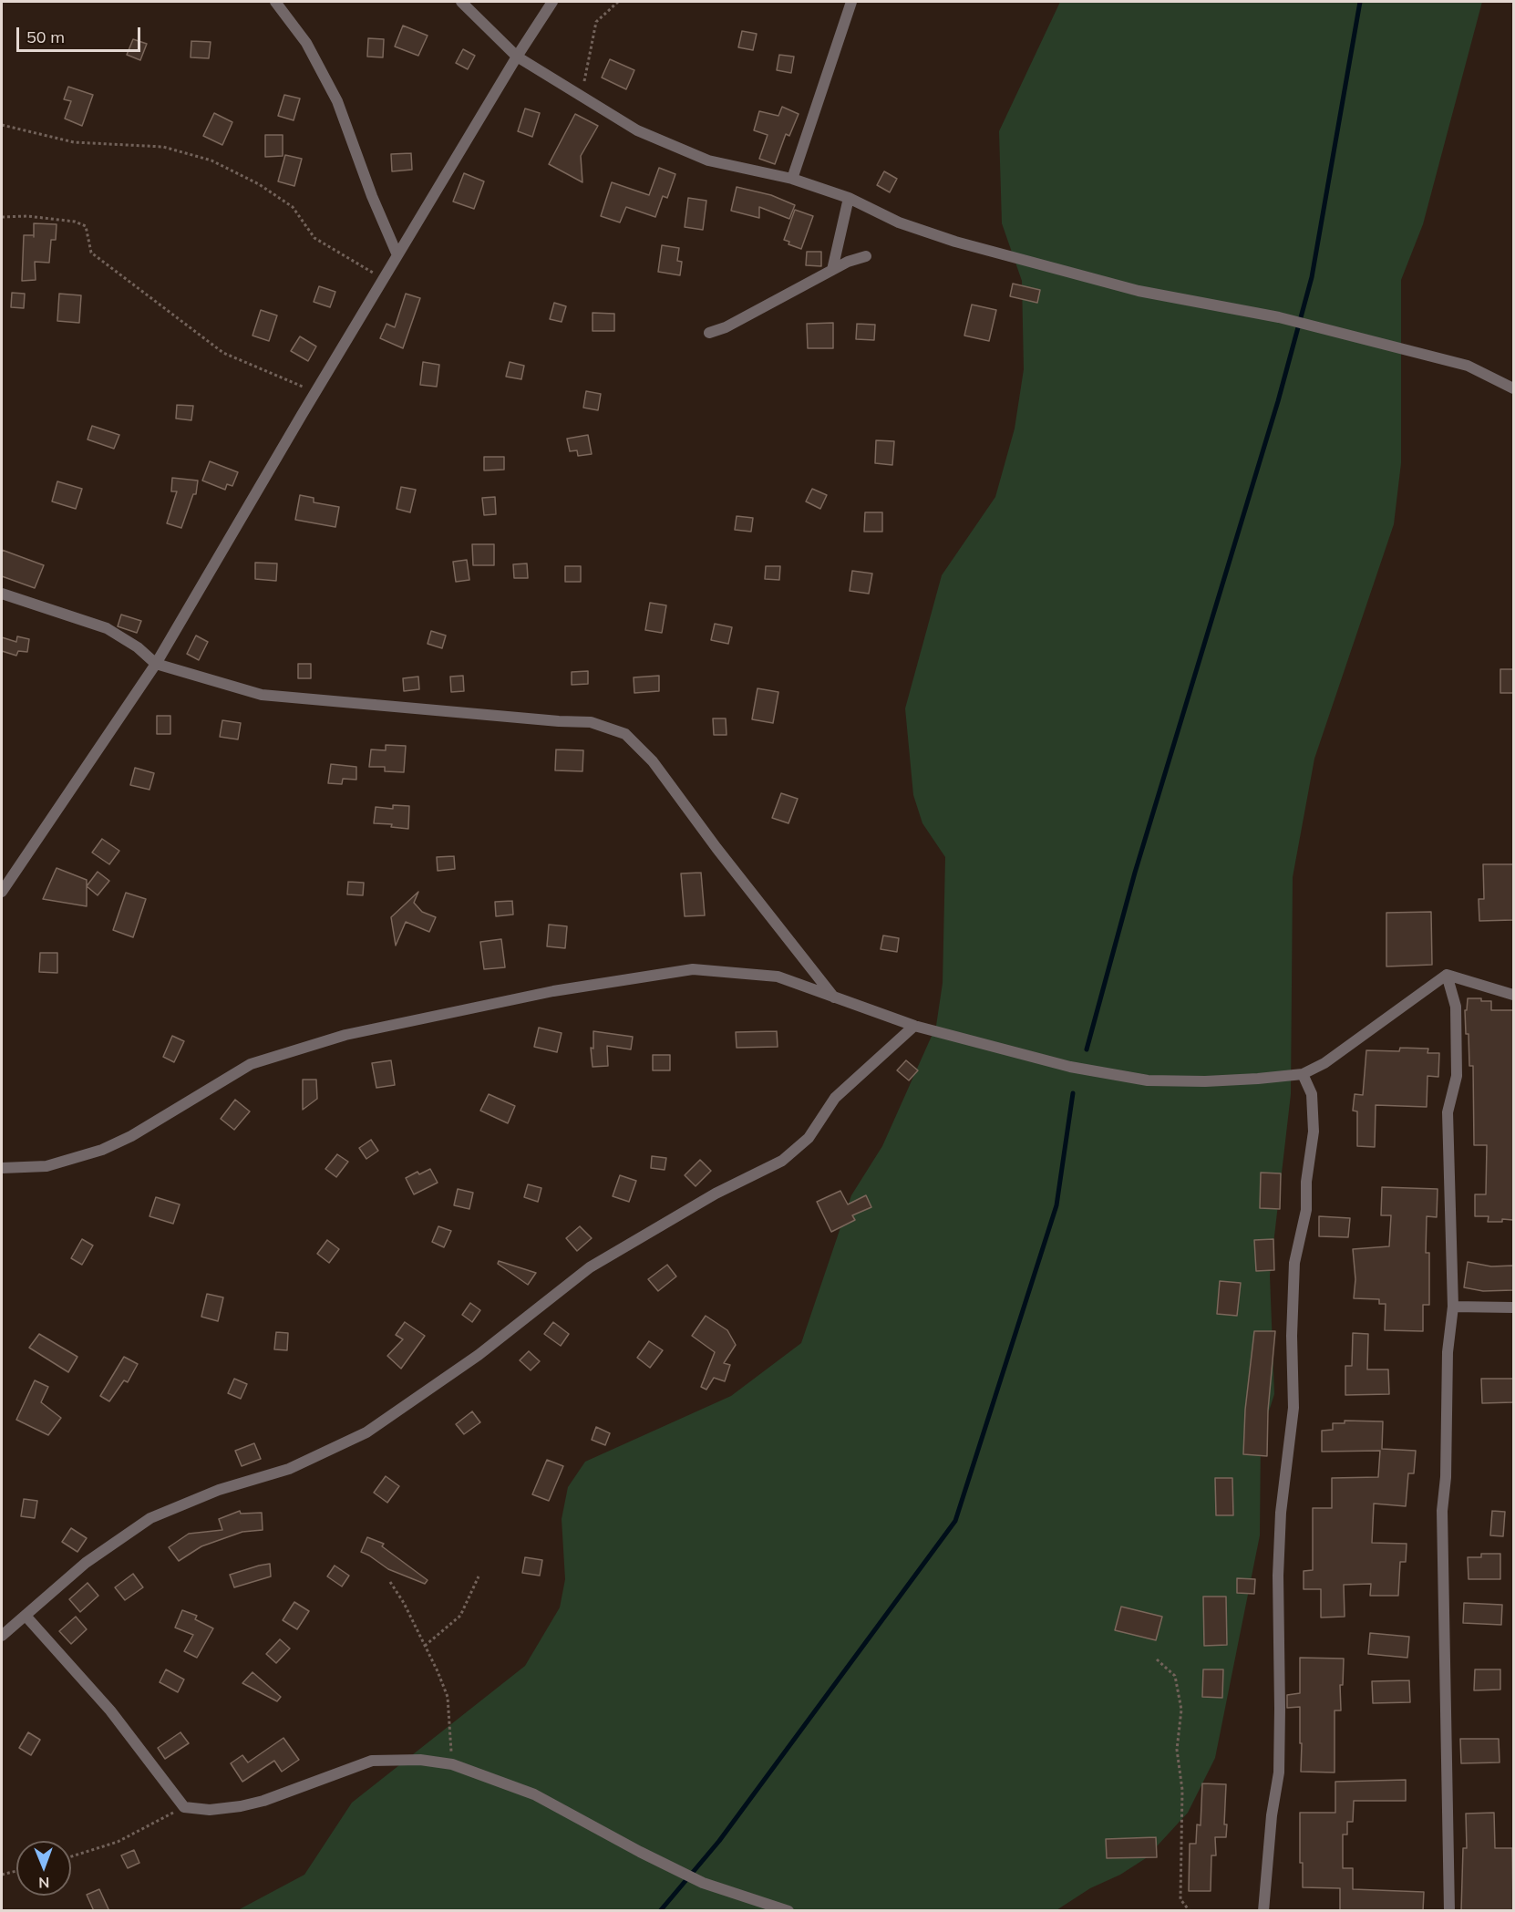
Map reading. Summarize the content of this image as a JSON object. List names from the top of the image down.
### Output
{
  "scale_bar": "50 m",
  "north": "bottom"
}
